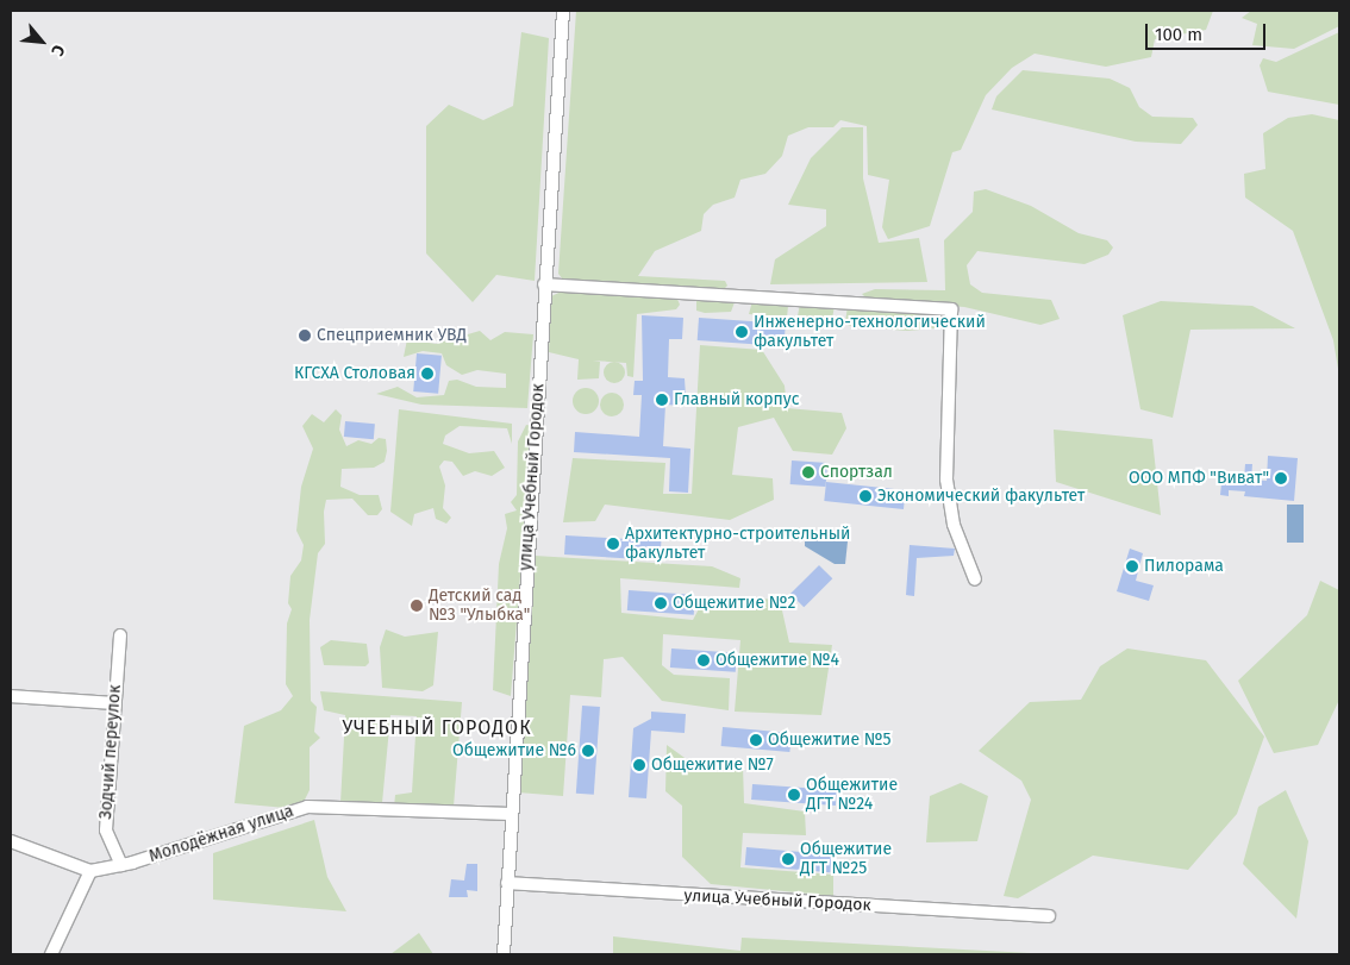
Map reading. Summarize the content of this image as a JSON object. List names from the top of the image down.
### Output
{
  "streets": {
    "street": ["улица Учебный Городок", "Зодчий переулок", "Молодёжная улица"]
  },
  "crossings": [
    ["улица Учебный Городок", "Молодёжная улица"],
    ["Зодчий переулок", "Молодёжная улица"]
  ],
  "districts": ["УЧЕБНЫЙ ГОРОДОК"],
  "places": [
    "Инженерно-технологический факультет",
    "Спецприемник УВД",
    "КГСХА Столовая",
    "Главный корпус",
    "Спортзал",
    "ООО МПФ \"Виват\"",
    "Экономический факультет",
    "Архитектурно-строительный факультет",
    "Пилорама",
    "Общежитие №2",
    "Детский сад №3 \"Улыбка\"",
    "Общежитие №4",
    "Общежитие №5",
    "Общежитие №6",
    "Общежитие №7",
    "Общежитие ДГТ №24",
    "Общежитие ДГТ №25"
  ],
  "scale_bar": "100 m",
  "north": "bottom right"
}
